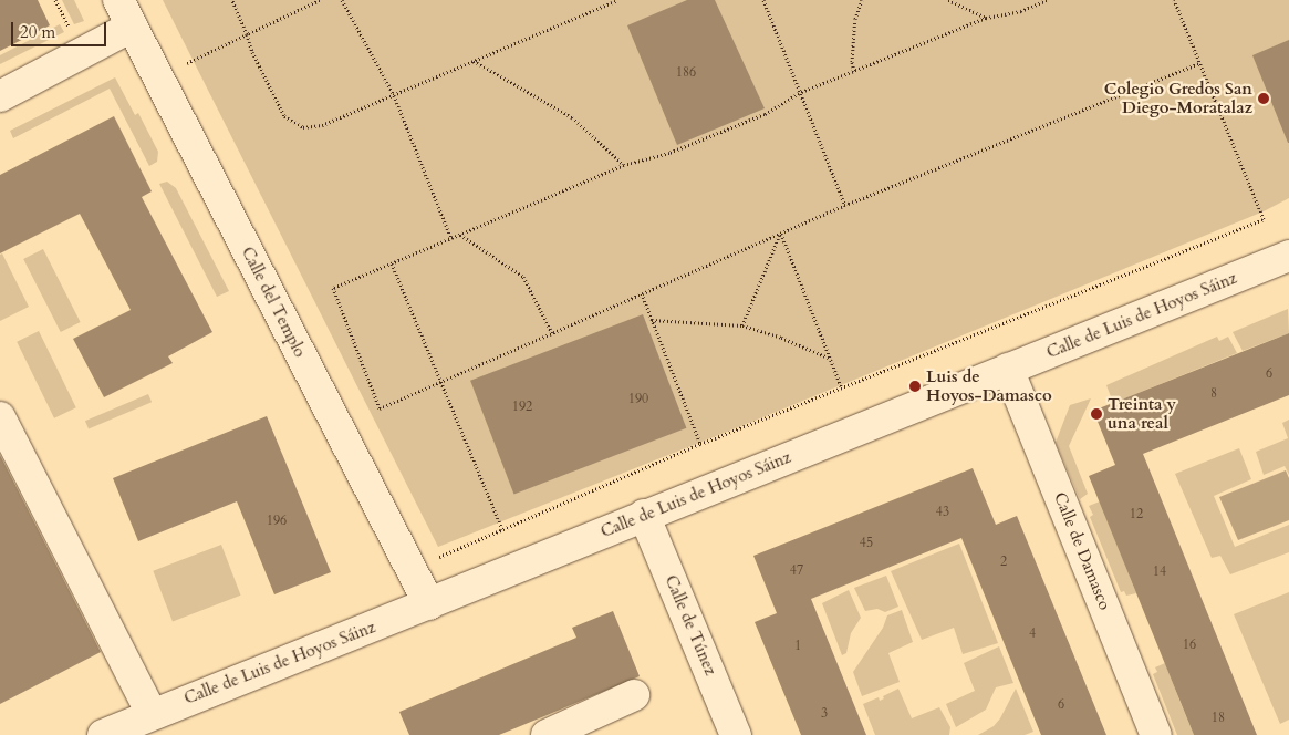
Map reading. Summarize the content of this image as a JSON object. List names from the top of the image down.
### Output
{
  "streets": {
    "street": [
      "Calle del Templo",
      "Calle de Luis de Hoyos Sáinz",
      "Calle de Damasco",
      "Calle de Túnez"
    ]
  },
  "crossings": [
    ["Calle del Templo", "Calle de Luis de Hoyos Sáinz"],
    ["Calle de Luis de Hoyos Sáinz", "Calle de Damasco"],
    ["Calle de Luis de Hoyos Sáinz", "Calle de Túnez"]
  ],
  "places": ["Colegio Gredos San Diego-Moratalaz", "Luis de Hoyos-Damasco", "Treinta y una real"],
  "house_numbers": [
    "186",
    "6",
    "8",
    "190",
    "192",
    "43",
    "12",
    "196",
    "45",
    "2",
    "47",
    "14",
    "4",
    "16",
    "1",
    "6",
    "3",
    "18"
  ],
  "scale_bar": "20 m"
}
